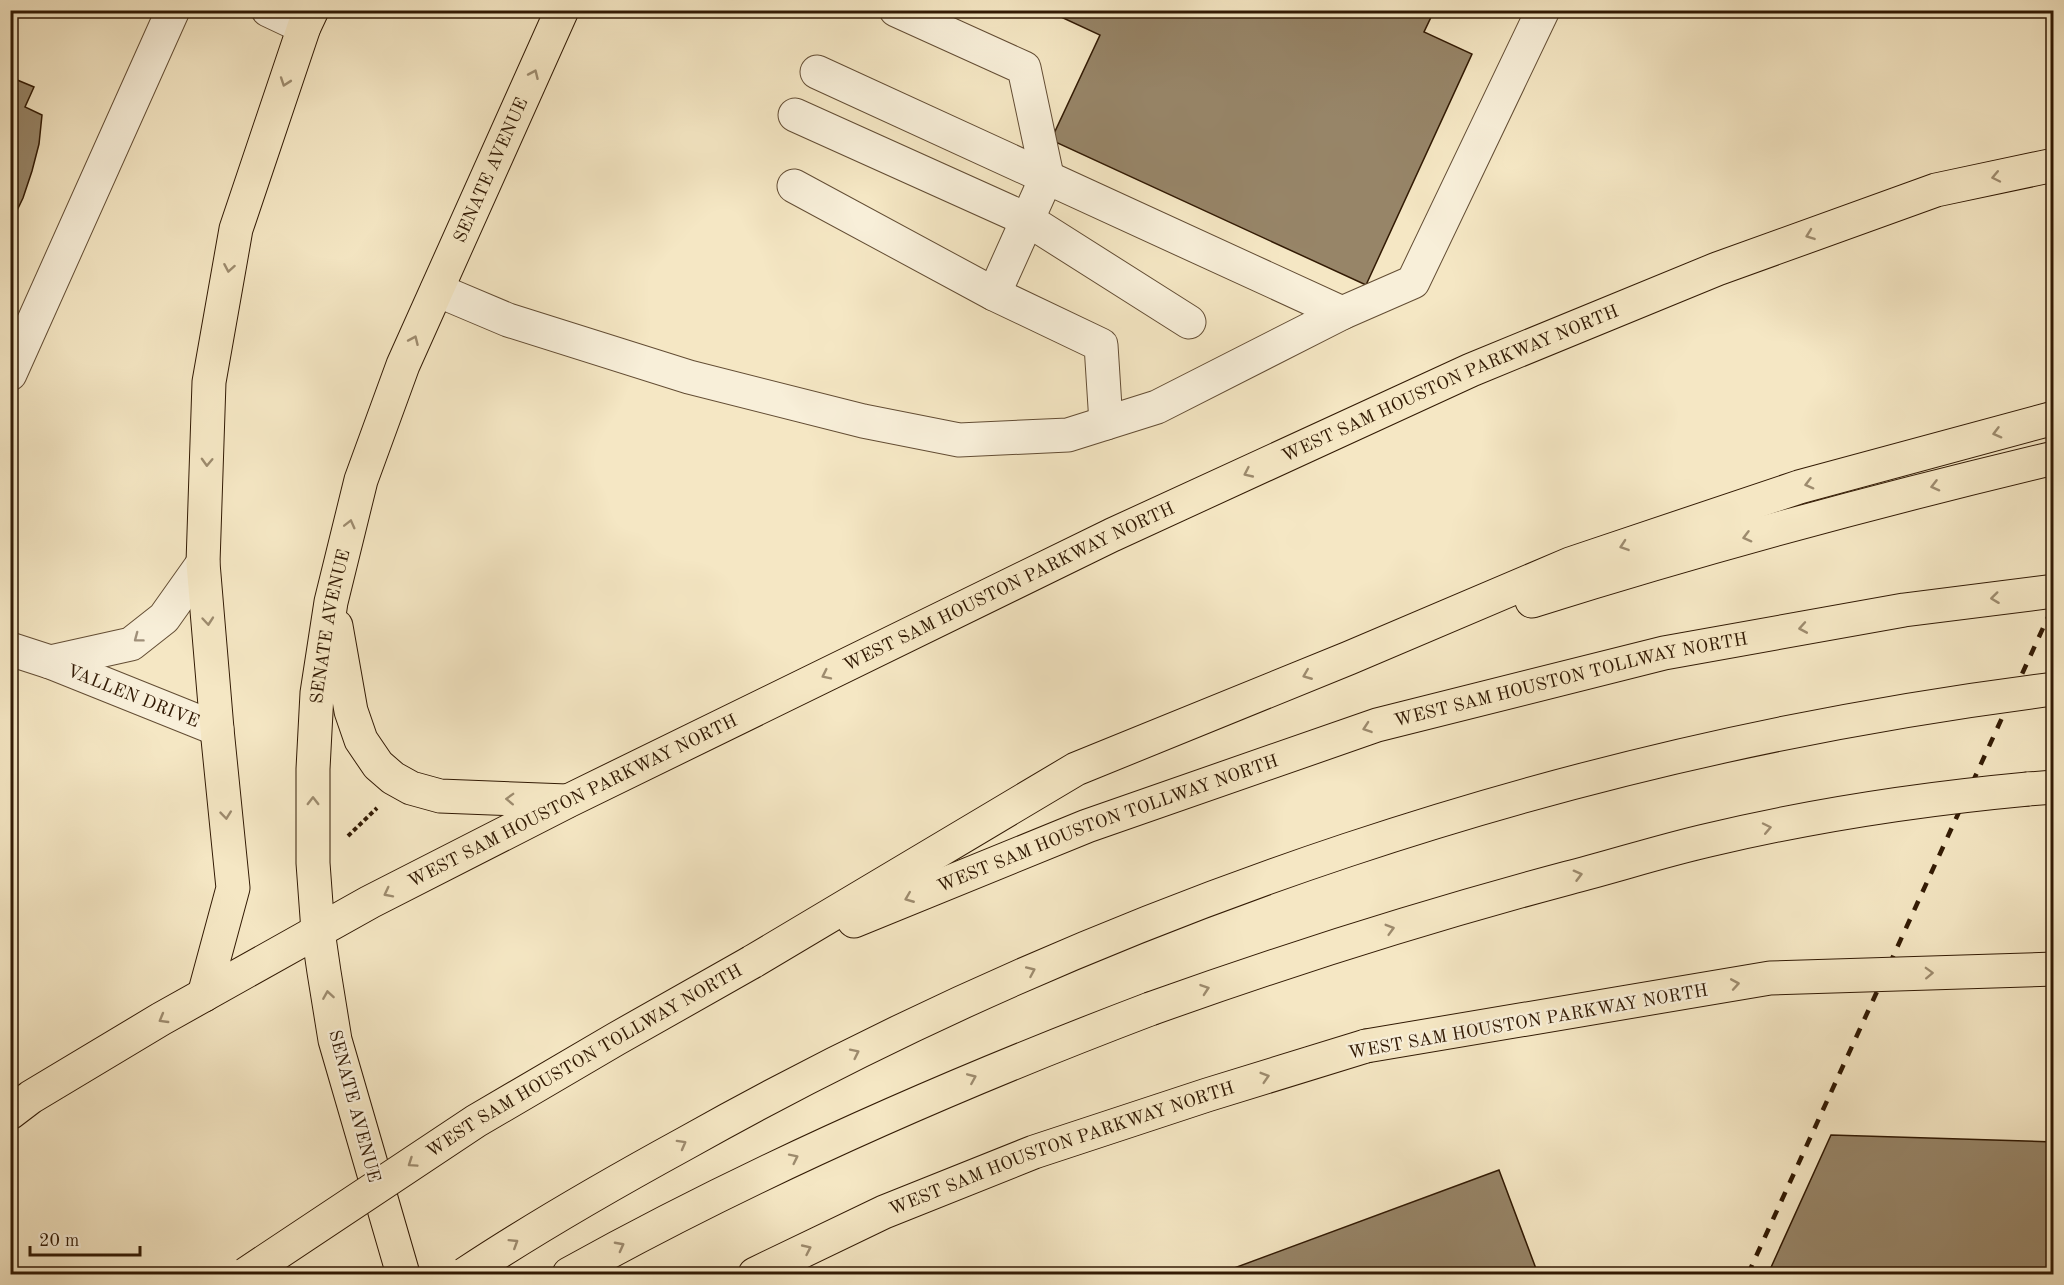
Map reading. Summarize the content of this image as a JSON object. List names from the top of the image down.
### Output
{
  "streets": {
    "main road": ["SENATE AVENUE", "WEST SAM HOUSTON PARKWAY NORTH", "WEST SAM HOUSTON TOLLWAY NORTH"],
    "street": ["VALLEN DRIVE"]
  },
  "crossings": [
    ["SENATE AVENUE", "WEST SAM HOUSTON PARKWAY NORTH"]
  ],
  "one_way": ["VALLEN DRIVE"],
  "scale_bar": "20 m"
}
